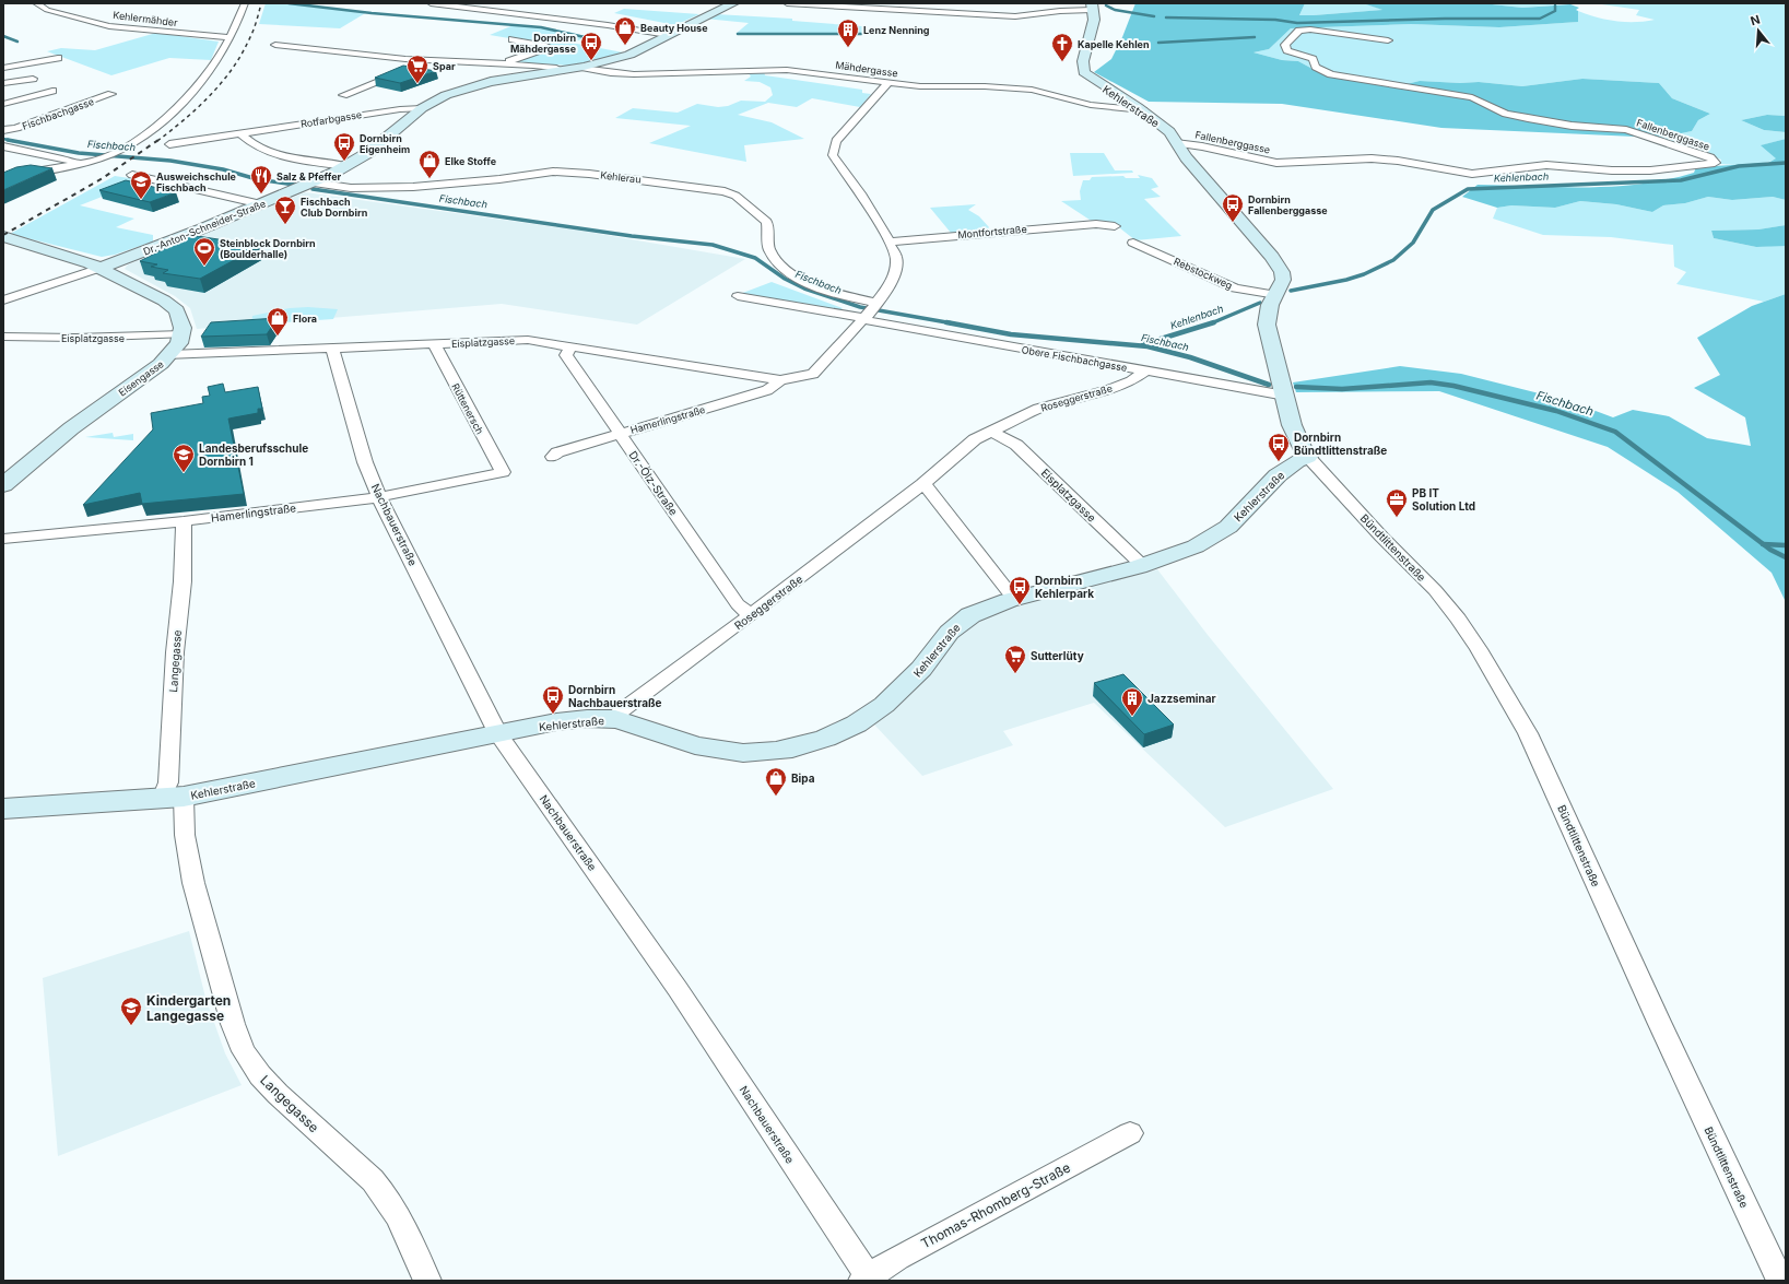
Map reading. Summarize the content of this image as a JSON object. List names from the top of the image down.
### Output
{
  "streets": {
    "street": [
      "Kehlermähder",
      "Mähdergasse",
      "Kehlerstraße",
      "Fischbachgasse",
      "Rotfarbgasse",
      "Fallenberggasse",
      "Kehlerau",
      "Dr.-Anton-Schneider-Straße",
      "Montfortstraße",
      "Rebstockweg",
      "Eisplatzgasse",
      "Obere Fischbachgasse",
      "Eisengasse",
      "Roseggerstraße",
      "Rüttenersch",
      "Hamerlingstraße",
      "Dr.-Ölz-Straße",
      "Nachbauerstraße",
      "Bündtlittenstraße",
      "Langegasse",
      "Thomas-Rhomberg-Straße"
    ]
  },
  "crossings": [
    ["Mähdergasse", "Kehlerstraße"],
    ["Mähdergasse", "Dr.-Anton-Schneider-Straße"],
    ["Kehlerstraße", "Fallenberggasse"],
    ["Kehlerstraße", "Rebstockweg"],
    ["Kehlerstraße", "Eisplatzgasse"],
    ["Kehlerstraße", "Obere Fischbachgasse"],
    ["Kehlerstraße", "Roseggerstraße"],
    ["Kehlerstraße", "Nachbauerstraße"],
    ["Kehlerstraße", "Bündtlittenstraße"],
    ["Kehlerstraße", "Langegasse"],
    ["Rotfarbgasse", "Dr.-Anton-Schneider-Straße"],
    ["Kehlerau", "Dr.-Anton-Schneider-Straße"],
    ["Kehlerau", "Obere Fischbachgasse"],
    ["Eisplatzgasse", "Eisengasse"],
    ["Eisplatzgasse", "Roseggerstraße"],
    ["Eisplatzgasse", "Rüttenersch"],
    ["Eisplatzgasse", "Hamerlingstraße"],
    ["Eisplatzgasse", "Dr.-Ölz-Straße"],
    ["Eisplatzgasse", "Nachbauerstraße"],
    ["Obere Fischbachgasse", "Roseggerstraße"],
    ["Roseggerstraße", "Dr.-Ölz-Straße"],
    ["Rüttenersch", "Hamerlingstraße"],
    ["Hamerlingstraße", "Dr.-Ölz-Straße"],
    ["Hamerlingstraße", "Nachbauerstraße"],
    ["Hamerlingstraße", "Langegasse"],
    ["Nachbauerstraße", "Thomas-Rhomberg-Straße"]
  ],
  "water": ["Fischbach", "Kehlenbach"],
  "places": {
    "shop": [
      "Beauty House",
      "Elke Stoffe",
      "Flora",
      "Bipa"
    ],
    "building": ["Lenz Nenning", "Jazzseminar"],
    "bus stop": [
      "Dornbirn Mähdergasse",
      "Dornbirn Eigenheim",
      "Dornbirn Fallenberggasse",
      "Dornbirn Bündtlittenstraße",
      "Dornbirn Kehlerpark",
      "Dornbirn Nachbauerstraße"
    ],
    "church": ["Kapelle Kehlen"],
    "supermarket": ["Spar", "Sutterlüty"],
    "restaurant": ["Salz & Pfeffer"],
    "school or university": ["Ausweichschule Fischbach", "Landesberufsschule Dornbirn 1", "Kindergarten Langegasse"],
    "bar": ["Fischbach Club Dornbirn"],
    "sports": ["Steinblock Dornbirn (Boulderhalle)"],
    "office": ["PB IT Solution Ltd"]
  },
  "north": "top"
}
